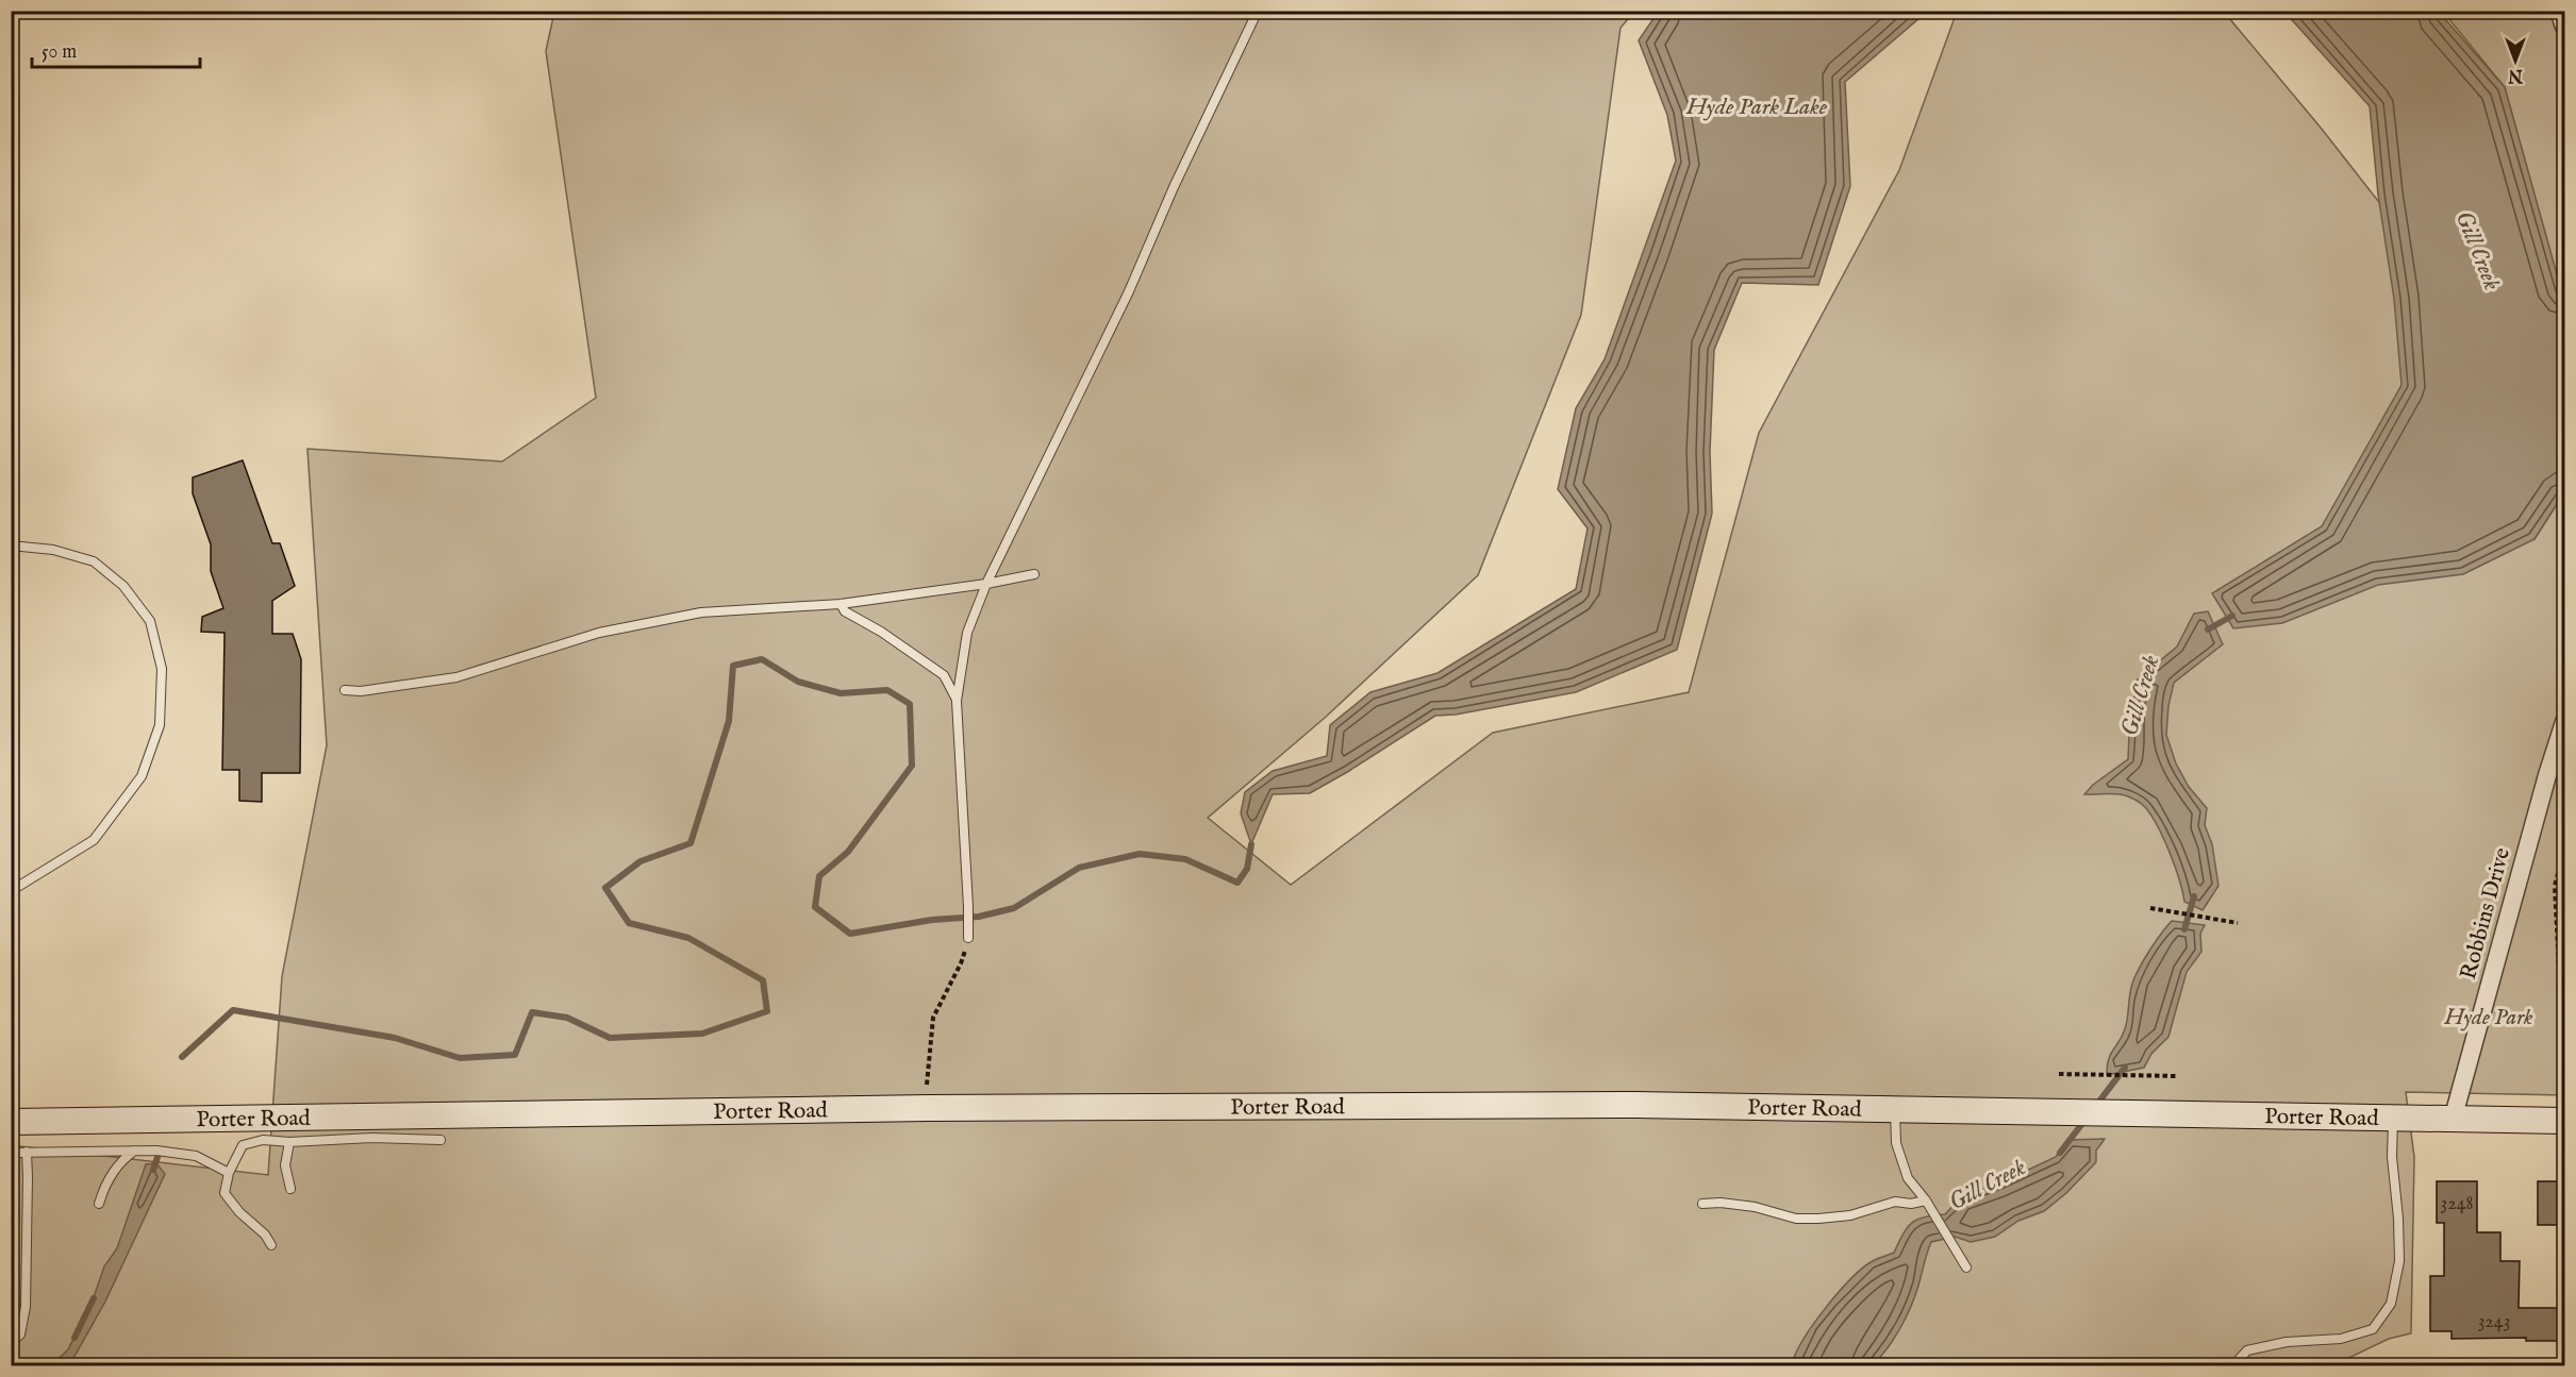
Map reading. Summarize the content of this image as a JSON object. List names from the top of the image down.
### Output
{
  "streets": {
    "main road": ["Porter Road"],
    "street": ["Robbins Drive"]
  },
  "crossings": [
    ["Robbins Drive", "Porter Road"]
  ],
  "water": ["Hyde Park Lake", "Gill Creek"],
  "parks": ["Hyde Park"],
  "house_numbers": ["3248", "3243"],
  "scale_bar": "50 m",
  "north": "bottom"
}
